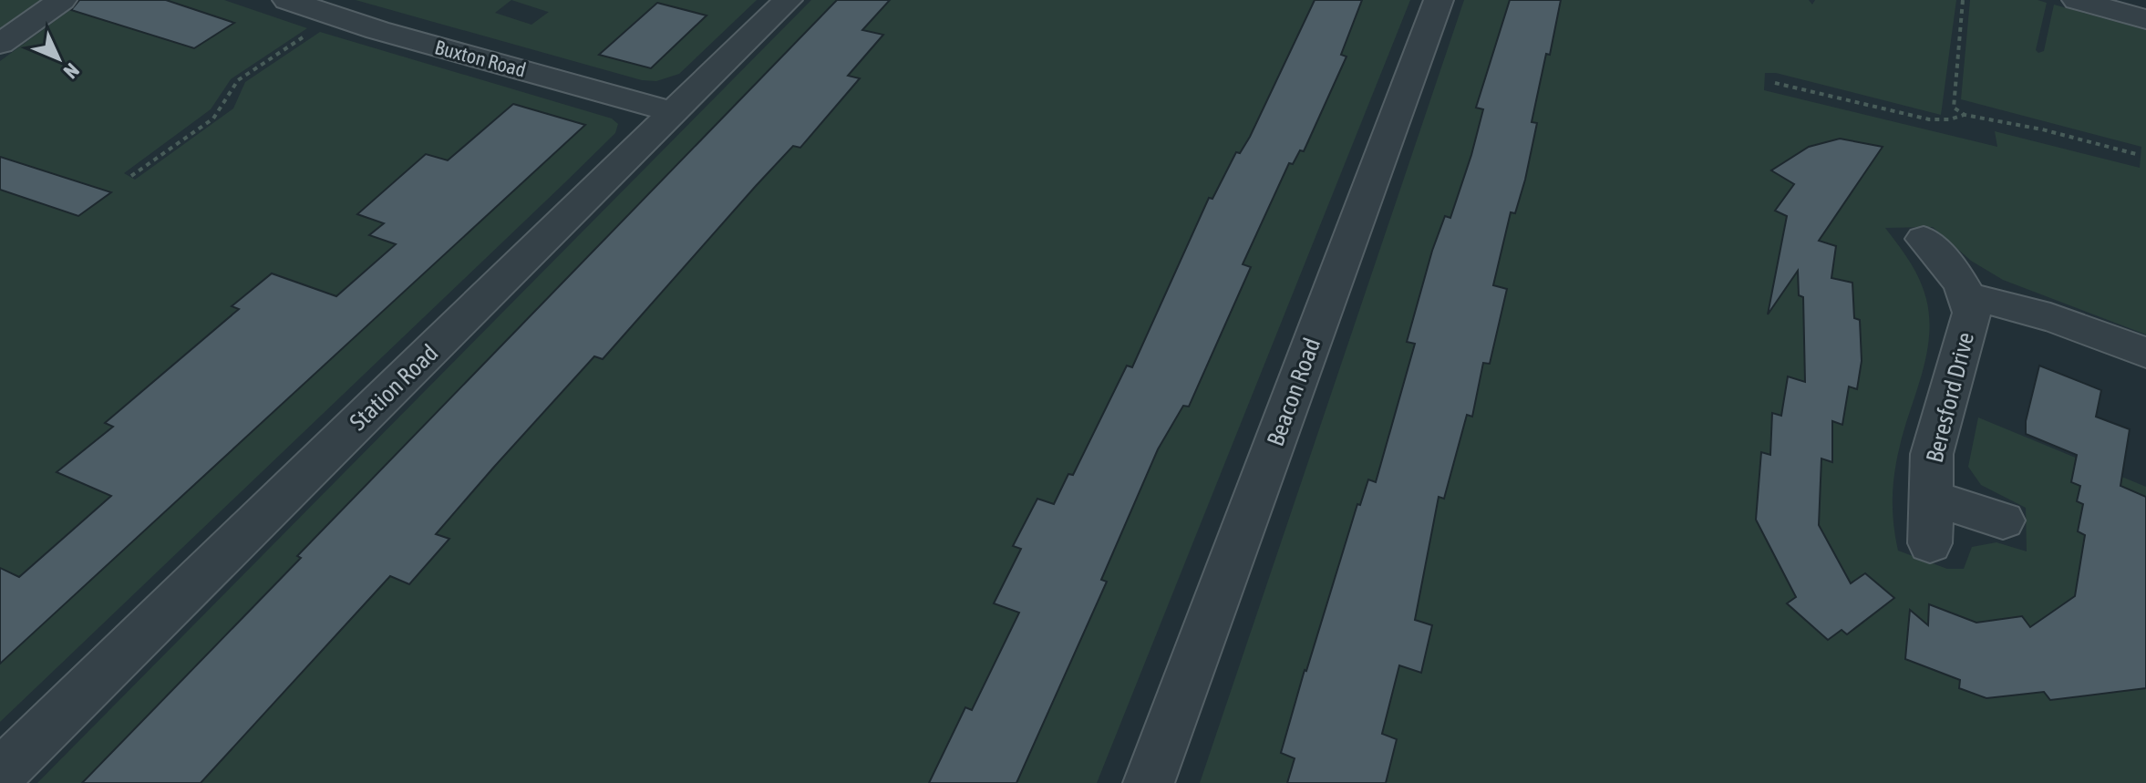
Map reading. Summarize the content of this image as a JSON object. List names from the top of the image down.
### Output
{
  "streets": {
    "street": [
      "Buxton Road",
      "Station Road",
      "Beacon Road",
      "Beresford Drive"
    ]
  },
  "crossings": [
    ["Buxton Road", "Station Road"]
  ],
  "north": "bottom right"
}
